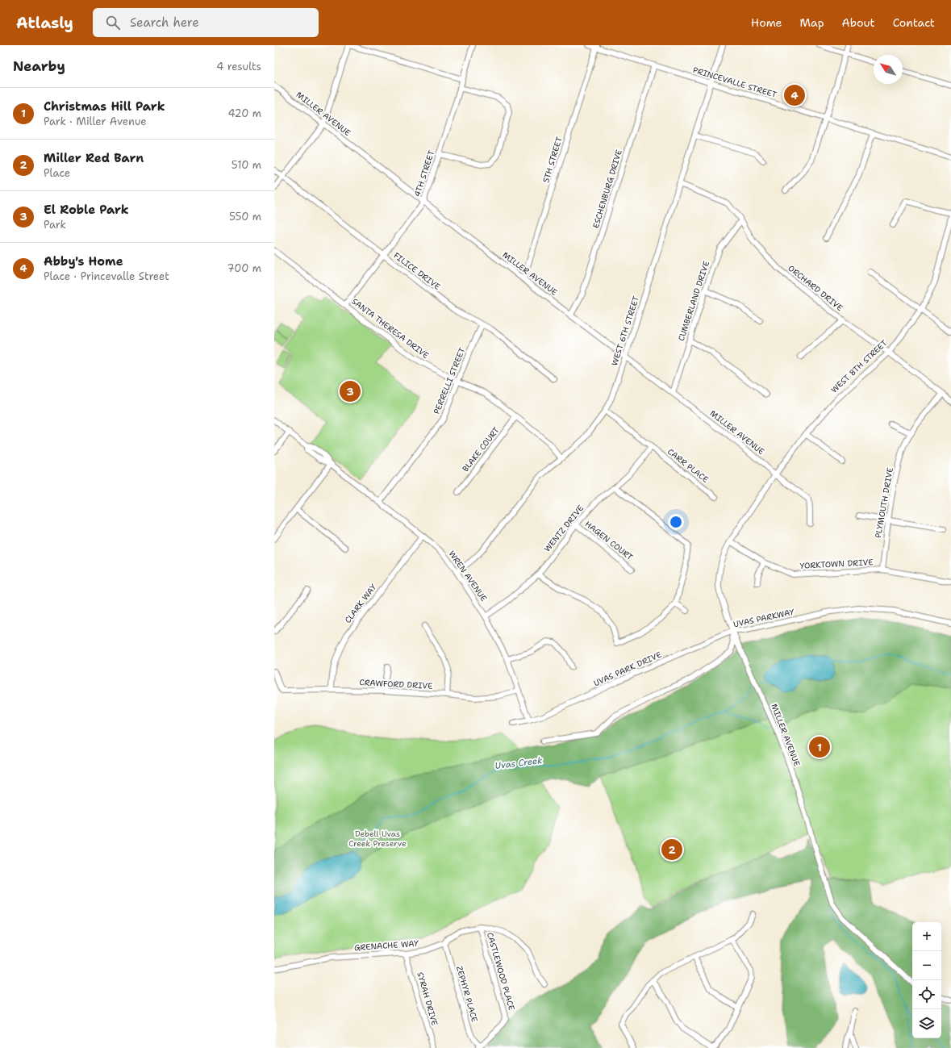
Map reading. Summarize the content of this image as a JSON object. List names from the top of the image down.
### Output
{
  "streets": {
    "street": [
      "PRINCEVALLE STREET",
      "MILLER AVENUE",
      "5TH STREET",
      "4TH STREET",
      "ESCHENBURG DRIVE",
      "FILICE DRIVE",
      "ORCHARD DRIVE",
      "CUMBERLAND DRIVE",
      "SANTA THERESA DRIVE",
      "WEST 6TH STREET",
      "WEST 8TH STREET",
      "PERRELLI STREET",
      "BLAKE COURT",
      "CARR PLACE",
      "PLYMOUTH DRIVE",
      "WENTZ DRIVE",
      "HAGEN COURT",
      "YORKTOWN DRIVE",
      "WREN AVENUE",
      "CLARK WAY",
      "UVAS PARKWAY",
      "UVAS PARK DRIVE",
      "CRAWFORD DRIVE",
      "GRENACHE WAY",
      "CASTLEWOOD PLACE",
      "ZEPHYR PLACE",
      "SYRAH DRIVE"
    ]
  },
  "crossings": [
    ["PRINCEVALLE STREET", "5TH STREET"],
    ["PRINCEVALLE STREET", "ESCHENBURG DRIVE"],
    ["PRINCEVALLE STREET", "WEST 6TH STREET"],
    ["MILLER AVENUE", "5TH STREET"],
    ["MILLER AVENUE", "4TH STREET"],
    ["MILLER AVENUE", "ESCHENBURG DRIVE"],
    ["MILLER AVENUE", "CUMBERLAND DRIVE"],
    ["MILLER AVENUE", "WEST 6TH STREET"],
    ["MILLER AVENUE", "WEST 8TH STREET"],
    ["MILLER AVENUE", "YORKTOWN DRIVE"],
    ["MILLER AVENUE", "UVAS PARKWAY"],
    ["MILLER AVENUE", "UVAS PARK DRIVE"],
    ["4TH STREET", "FILICE DRIVE"],
    ["4TH STREET", "SANTA THERESA DRIVE"],
    ["FILICE DRIVE", "PERRELLI STREET"],
    ["ORCHARD DRIVE", "CUMBERLAND DRIVE"],
    ["ORCHARD DRIVE", "WEST 6TH STREET"],
    ["ORCHARD DRIVE", "WEST 8TH STREET"],
    ["ORCHARD DRIVE", "PLYMOUTH DRIVE"],
    ["SANTA THERESA DRIVE", "WEST 6TH STREET"],
    ["SANTA THERESA DRIVE", "PERRELLI STREET"],
    ["SANTA THERESA DRIVE", "BLAKE COURT"],
    ["WEST 6TH STREET", "CARR PLACE"],
    ["WEST 6TH STREET", "WREN AVENUE"],
    ["PERRELLI STREET", "WREN AVENUE"],
    ["CARR PLACE", "WENTZ DRIVE"],
    ["PLYMOUTH DRIVE", "YORKTOWN DRIVE"],
    ["WENTZ DRIVE", "HAGEN COURT"],
    ["WENTZ DRIVE", "WREN AVENUE"],
    ["WREN AVENUE", "CLARK WAY"],
    ["WREN AVENUE", "UVAS PARK DRIVE"],
    ["WREN AVENUE", "CRAWFORD DRIVE"],
    ["CLARK WAY", "CRAWFORD DRIVE"],
    ["UVAS PARKWAY", "UVAS PARK DRIVE"],
    ["GRENACHE WAY", "CASTLEWOOD PLACE"],
    ["GRENACHE WAY", "ZEPHYR PLACE"],
    ["GRENACHE WAY", "SYRAH DRIVE"],
    ["CASTLEWOOD PLACE", "ZEPHYR PLACE"]
  ],
  "water": ["Uvas Creek"],
  "parks": ["Debell Uvas Creek Preserve"],
  "north": "top left",
  "page": {
    "header": "Atlasly",
    "search": "Search here",
    "nav": [
      "Home",
      "Map",
      "About",
      "Contact"
    ],
    "heading": ["Nearby", "4 results"],
    "pins": [
      "4",
      "3",
      "1",
      "2"
    ],
    "list": [
      {
        "mark": "1",
        "name": "Christmas Hill Park",
        "note": "Park · Miller Avenue",
        "value": "420 m"
      },
      {
        "mark": "2",
        "name": "Miller Red Barn",
        "note": "Place",
        "value": "510 m"
      },
      {
        "mark": "3",
        "name": "El Roble Park",
        "note": "Park",
        "value": "550 m"
      },
      {
        "mark": "4",
        "name": "Abby's Home",
        "note": "Place · Princevalle Street",
        "value": "700 m"
      }
    ],
    "map_buttons": ["+", "−"]
  }
}
